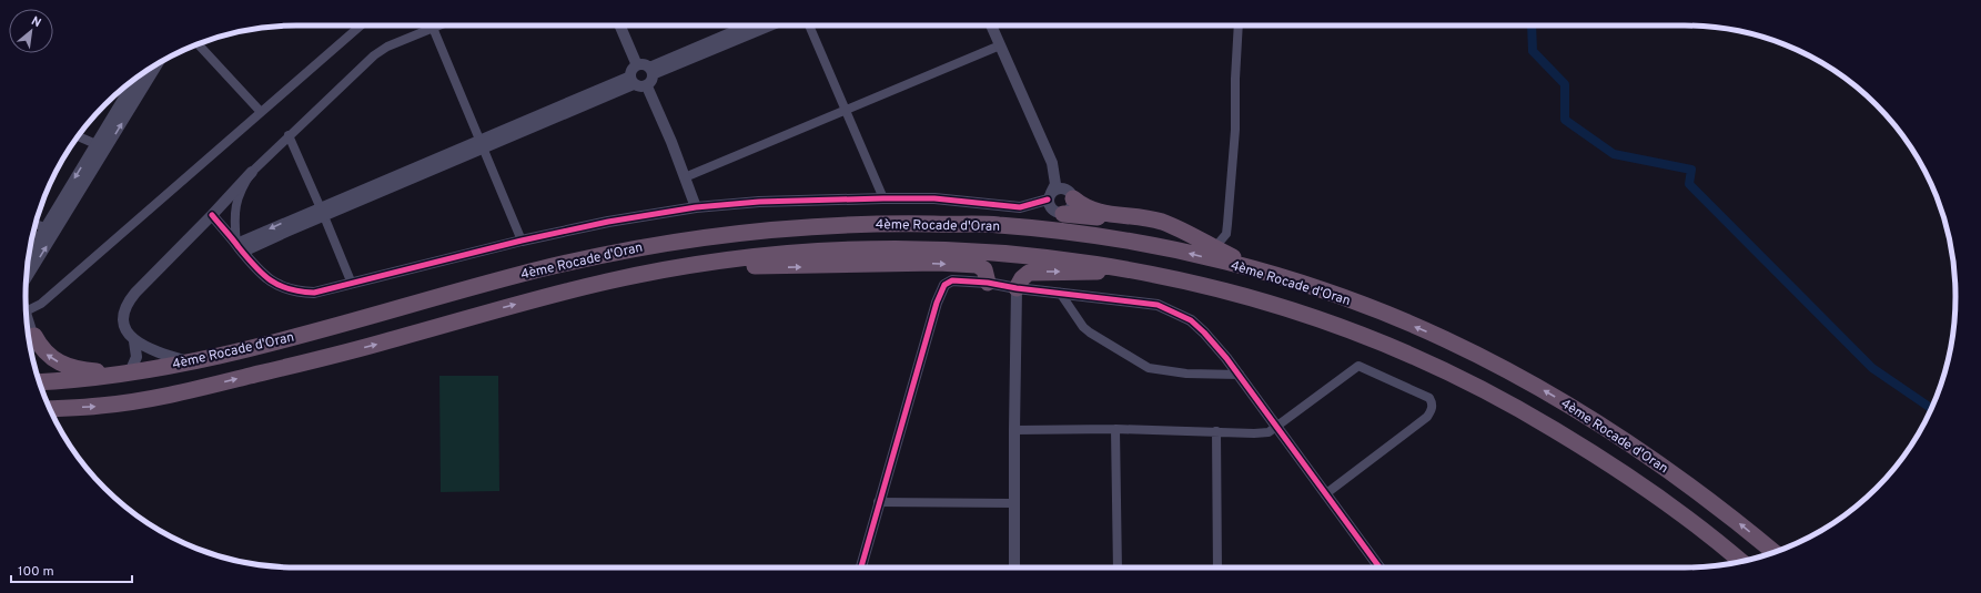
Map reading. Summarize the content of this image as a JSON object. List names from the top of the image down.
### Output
{
  "streets": {
    "highway": ["4ème Rocade d'Oran"]
  },
  "scale_bar": "100 m",
  "north": "top right"
}
